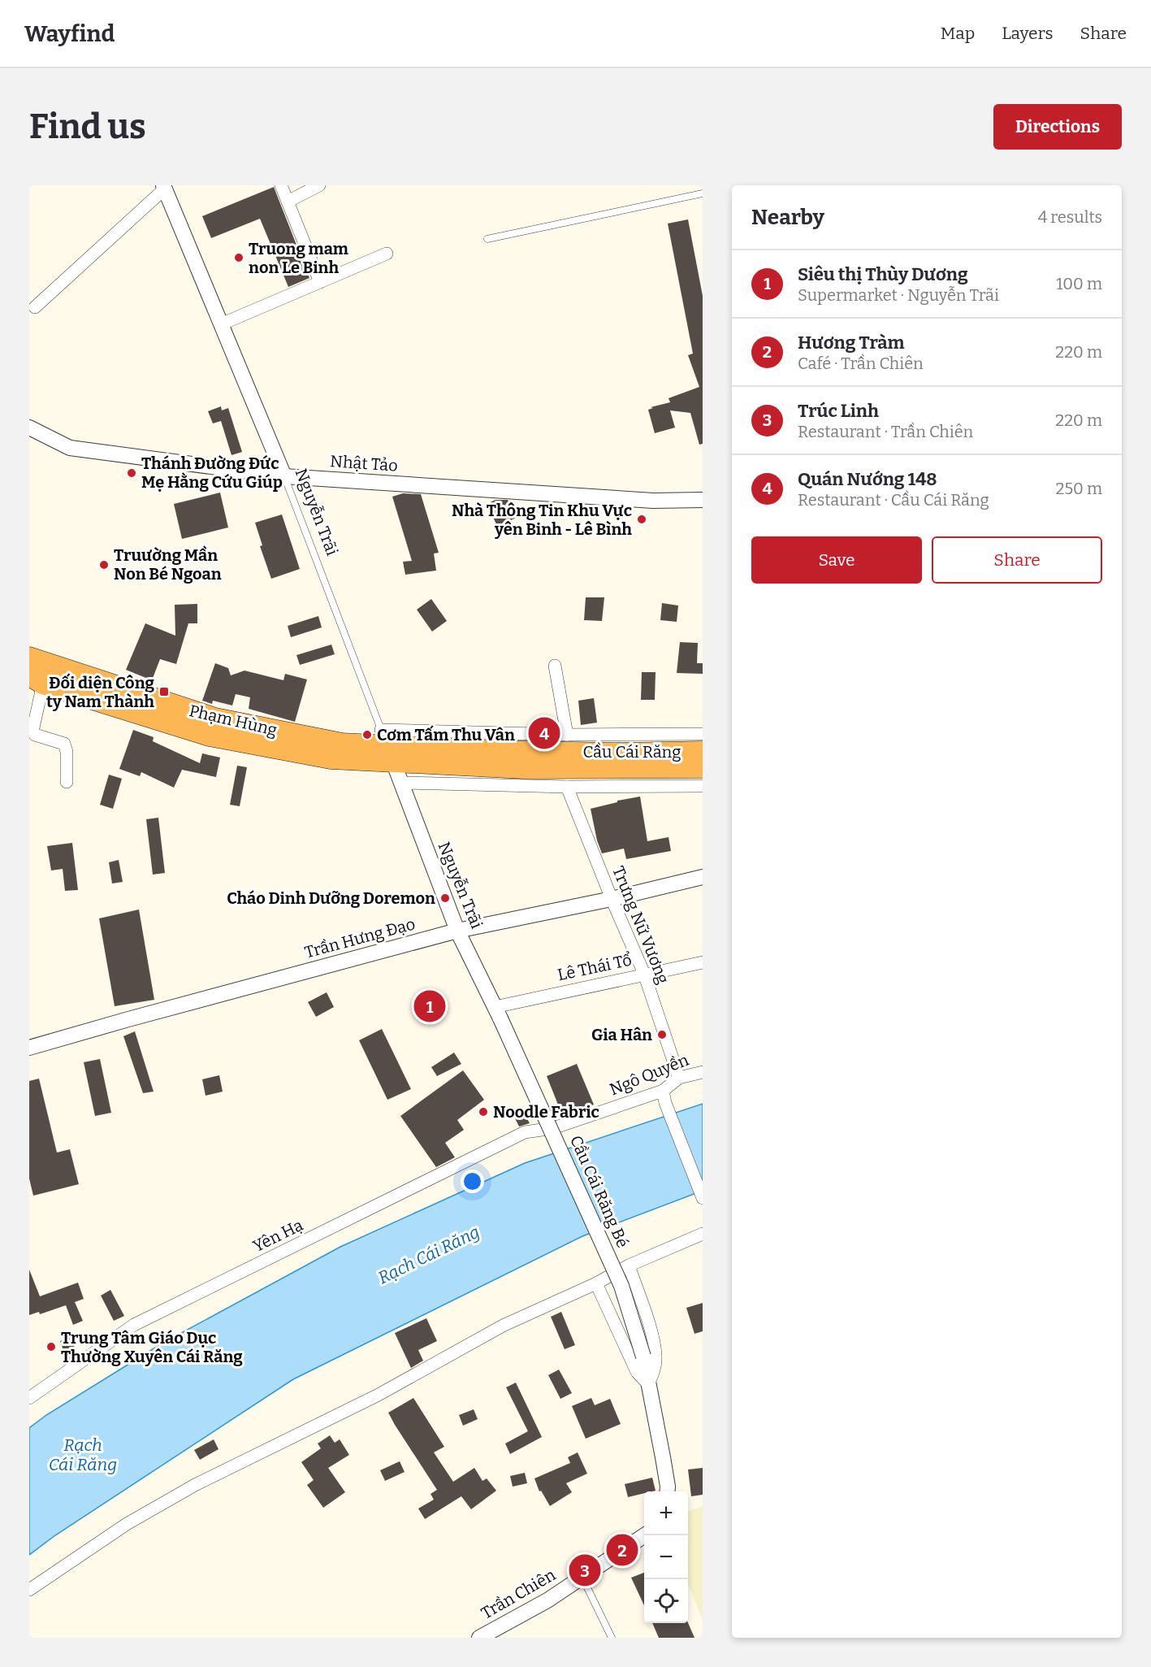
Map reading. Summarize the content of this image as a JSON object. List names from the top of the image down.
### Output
{
  "streets": {
    "highway": ["Phạm Hùng", "Cầu Cái Răng"],
    "street": [
      "Nhật Tảo",
      "Nguyễn Trãi",
      "Trưng Nữ Vương",
      "Trần Hưng Đạo",
      "Lê Thái Tổ",
      "Ngô Quyền",
      "Cầu Cái Răng Bé",
      "Yên Hạ",
      "Trần Chiên"
    ]
  },
  "crossings": [
    ["Nhật Tảo", "Nguyễn Trãi"],
    ["Nguyễn Trãi", "Phạm Hùng"],
    ["Nguyễn Trãi", "Trần Hưng Đạo"],
    ["Nguyễn Trãi", "Lê Thái Tổ"],
    ["Nguyễn Trãi", "Cầu Cái Răng Bé"],
    ["Phạm Hùng", "Cầu Cái Răng"],
    ["Trưng Nữ Vương", "Trần Hưng Đạo"],
    ["Trưng Nữ Vương", "Lê Thái Tổ"],
    ["Trưng Nữ Vương", "Ngô Quyền"],
    ["Lê Thái Tổ", "Cầu Cái Răng Bé"],
    ["Ngô Quyền", "Yên Hạ"]
  ],
  "water": ["Rạch Cái Răng"],
  "places": {
    "other": [
      "Truong mam non Le Binh",
      "Thánh Đường Đức Mẹ Hằng Cứu Giúp",
      "Nhà Thông Tin Khu Vực yên Binh - Lê Bình",
      "Truường Mần Non Bé Ngoan",
      "Cơm Tấm Thu Vân",
      "Cháo Dinh Dưỡng Doremon",
      "Gia Hân",
      "Noodle Fabric",
      "Trung Tâm Giáo Dục Thường Xuyên Cái Răng"
    ],
    "transit": ["Đối diện Công ty Nam Thành"]
  },
  "page": {
    "header": "Wayfind",
    "nav": ["Map", "Layers", "Share"],
    "buttons": [
      "Directions",
      ["Save", "Share"]
    ],
    "title": "Find us",
    "heading": ["Nearby", "4 results"],
    "list": [
      {
        "mark": "1",
        "name": "Siêu thị Thùy Dương",
        "note": "Supermarket · Nguyễn Trãi",
        "value": "100 m"
      },
      {
        "mark": "2",
        "name": "Hương Tràm",
        "note": "Café · Trần Chiên",
        "value": "220 m"
      },
      {
        "mark": "3",
        "name": "Trúc Linh",
        "note": "Restaurant · Trần Chiên",
        "value": "220 m"
      },
      {
        "mark": "4",
        "name": "Quán Nướng 148",
        "note": "Restaurant · Cầu Cái Răng",
        "value": "250 m"
      }
    ],
    "pins": [
      "4",
      "1",
      "2",
      "3"
    ],
    "map_buttons": ["+", "−"]
  }
}
